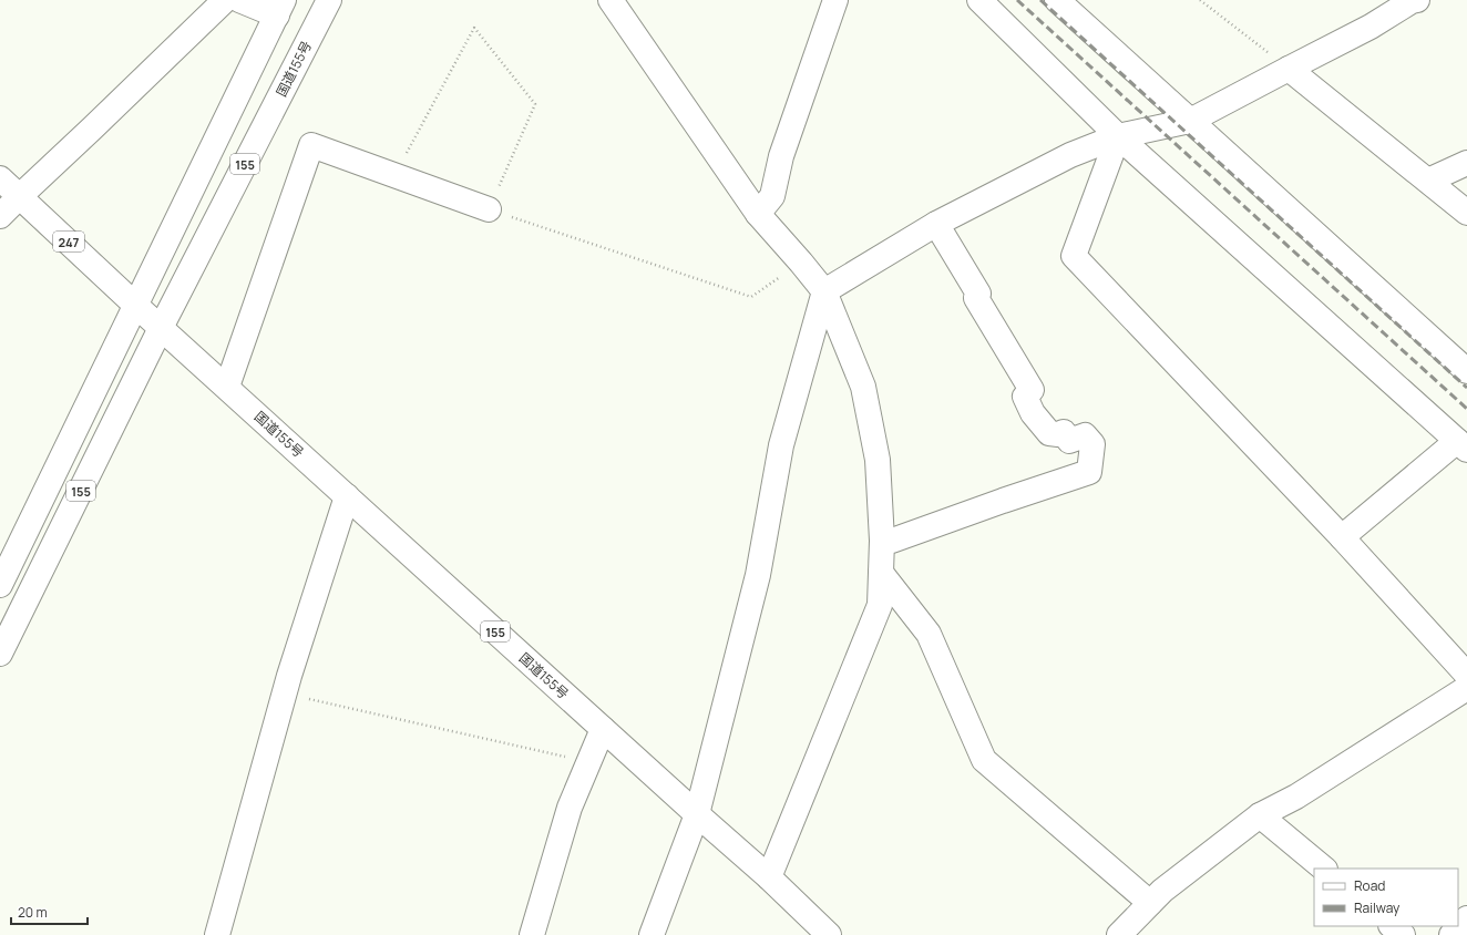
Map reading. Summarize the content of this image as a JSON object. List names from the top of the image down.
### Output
{
  "streets": {
    "main road": ["国道155号", "155", "247"]
  },
  "crossings": [
    ["国道155号", "155"],
    ["国道155号", "247"],
    ["155", "247"]
  ],
  "legend": ["Road", "Railway"],
  "scale_bar": "20 m"
}
